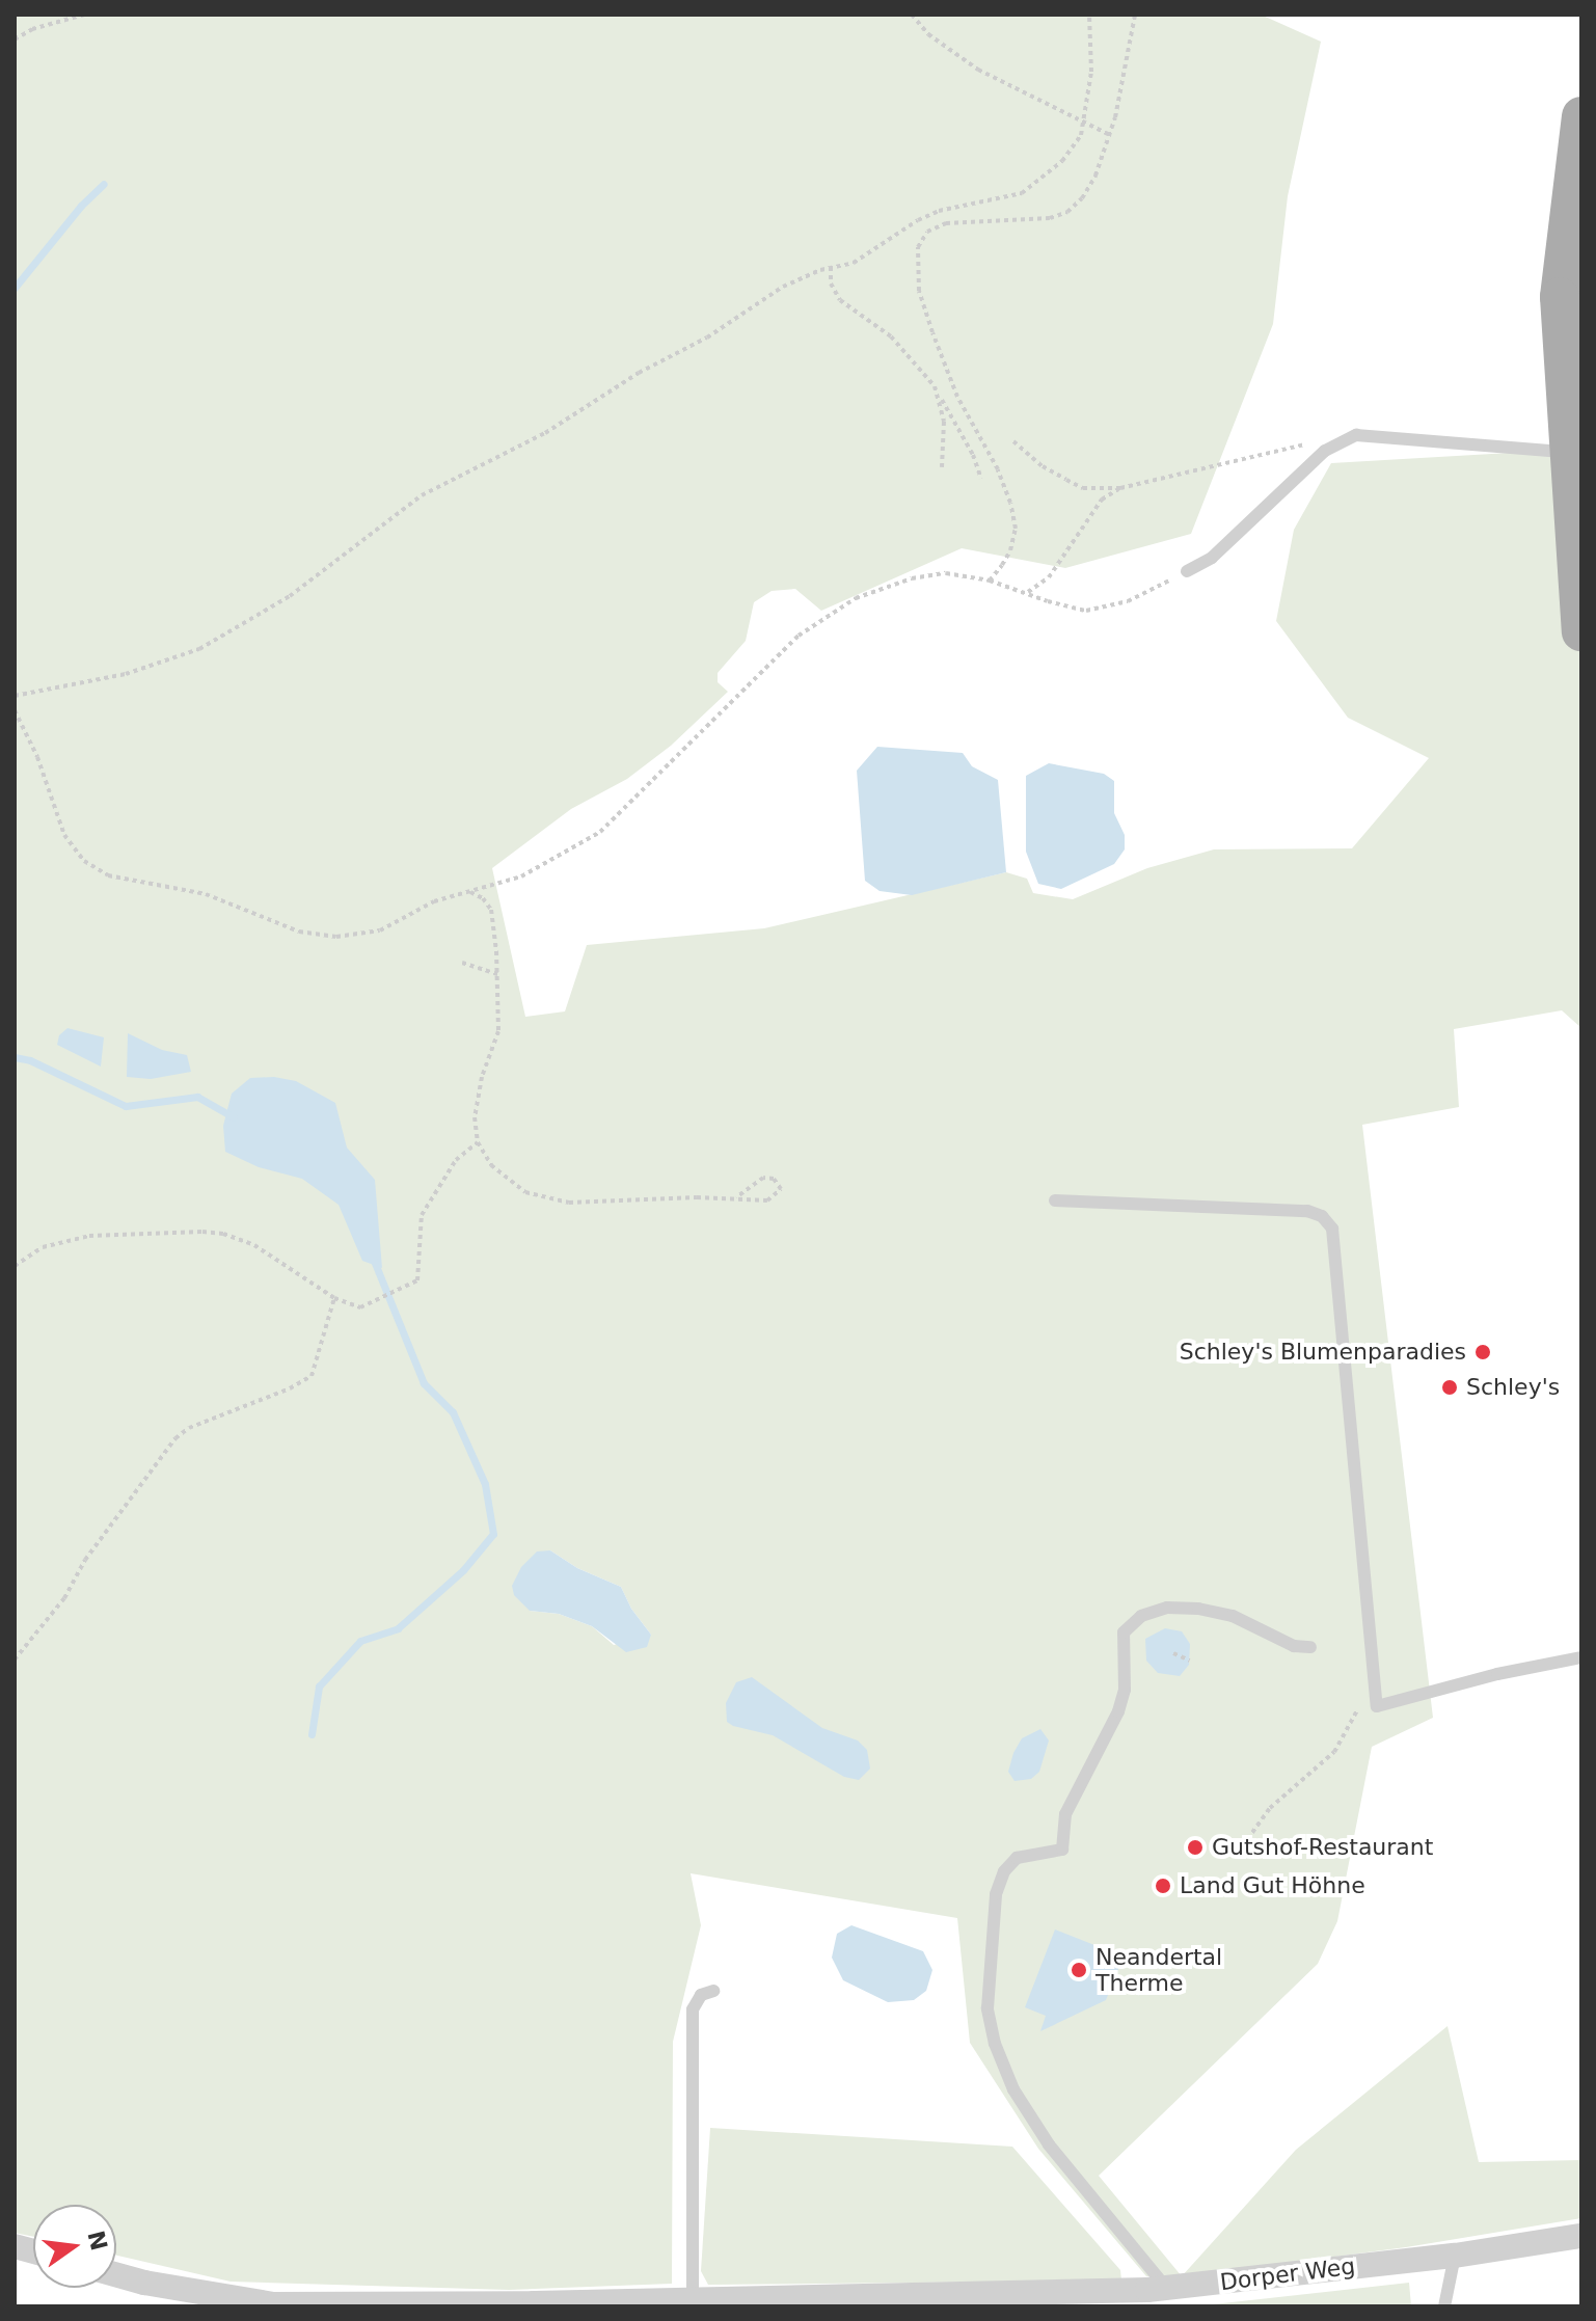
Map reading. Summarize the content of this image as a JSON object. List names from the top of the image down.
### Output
{
  "streets": {
    "street": ["Dorper Weg"]
  },
  "places": [
    "Schley's Blumenparadies",
    "Schley's",
    "Gutshof-Restaurant",
    "Land Gut Höhne",
    "Neandertal Therme"
  ],
  "north": "right"
}
